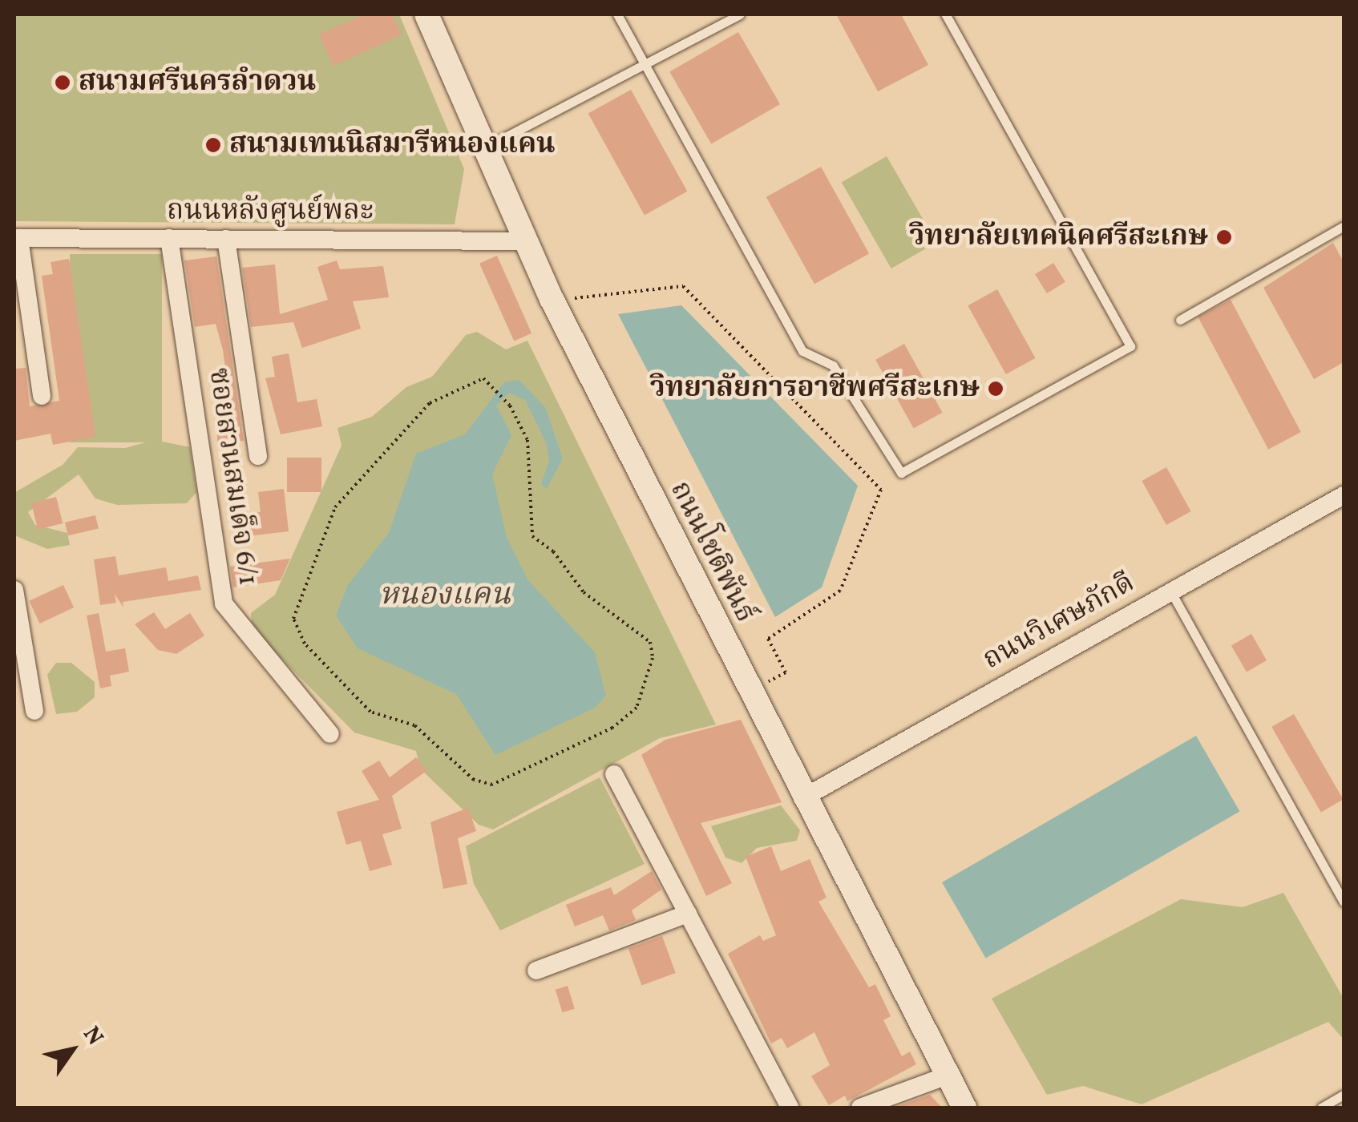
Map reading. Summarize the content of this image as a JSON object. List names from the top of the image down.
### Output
{
  "streets": {
    "street": [
      "ถนนหลังศูนย์พละ",
      "ซอยสวนสมเด็จ 6/1",
      "ถนนโชติพันธ์",
      "ถนนวิเศษภักดี"
    ]
  },
  "crossings": [
    ["ถนนหลังศูนย์พละ", "ซอยสวนสมเด็จ 6/1"],
    ["ถนนหลังศูนย์พละ", "ถนนโชติพันธ์"],
    ["ถนนโชติพันธ์", "ถนนวิเศษภักดี"]
  ],
  "water": ["หนองแคน"],
  "places": [
    "สนามศรีนครลำดวน",
    "สนามเทนนิสมารีหนองแคน",
    "วิทยาลัยเทคนิคศรีสะเกษ",
    "วิทยาลัยการอาชีพศรีสะเกษ"
  ],
  "north": "top right"
}
